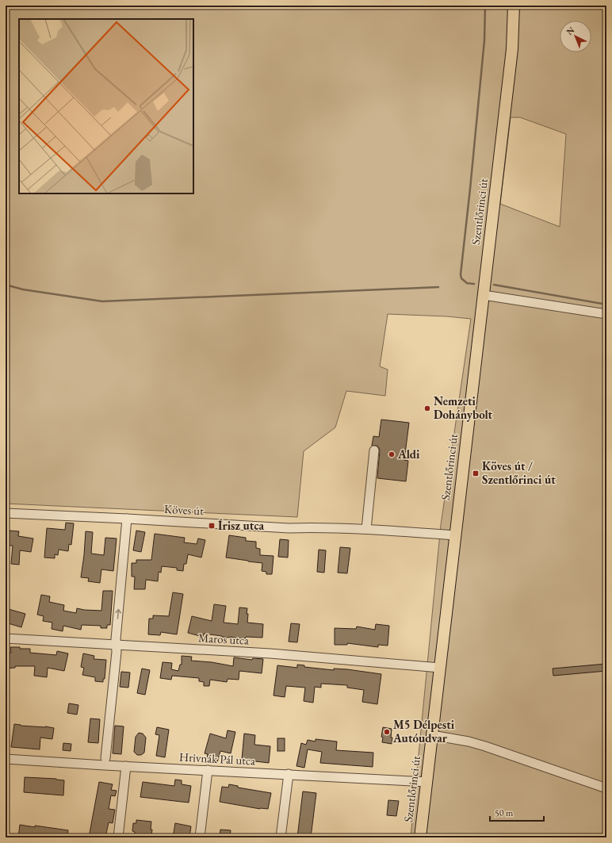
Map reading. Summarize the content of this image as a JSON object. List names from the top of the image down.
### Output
{
  "streets": {
    "main road": ["Szentlőrinci út"],
    "street": ["Köves út", "Maros utca", "Hrivnák Pál utca"]
  },
  "crossings": [
    ["Szentlőrinci út", "Köves út"],
    ["Szentlőrinci út", "Maros utca"],
    ["Szentlőrinci út", "Hrivnák Pál utca"]
  ],
  "places": {
    "other": ["Nemzeti Dohánybolt", "Aldi", "M5 Délpesti Autóudvar"],
    "transit": ["Köves út / Szentlőrinci út", "Írisz utca"]
  },
  "scale_bar": "50 m",
  "north": "top left"
}
